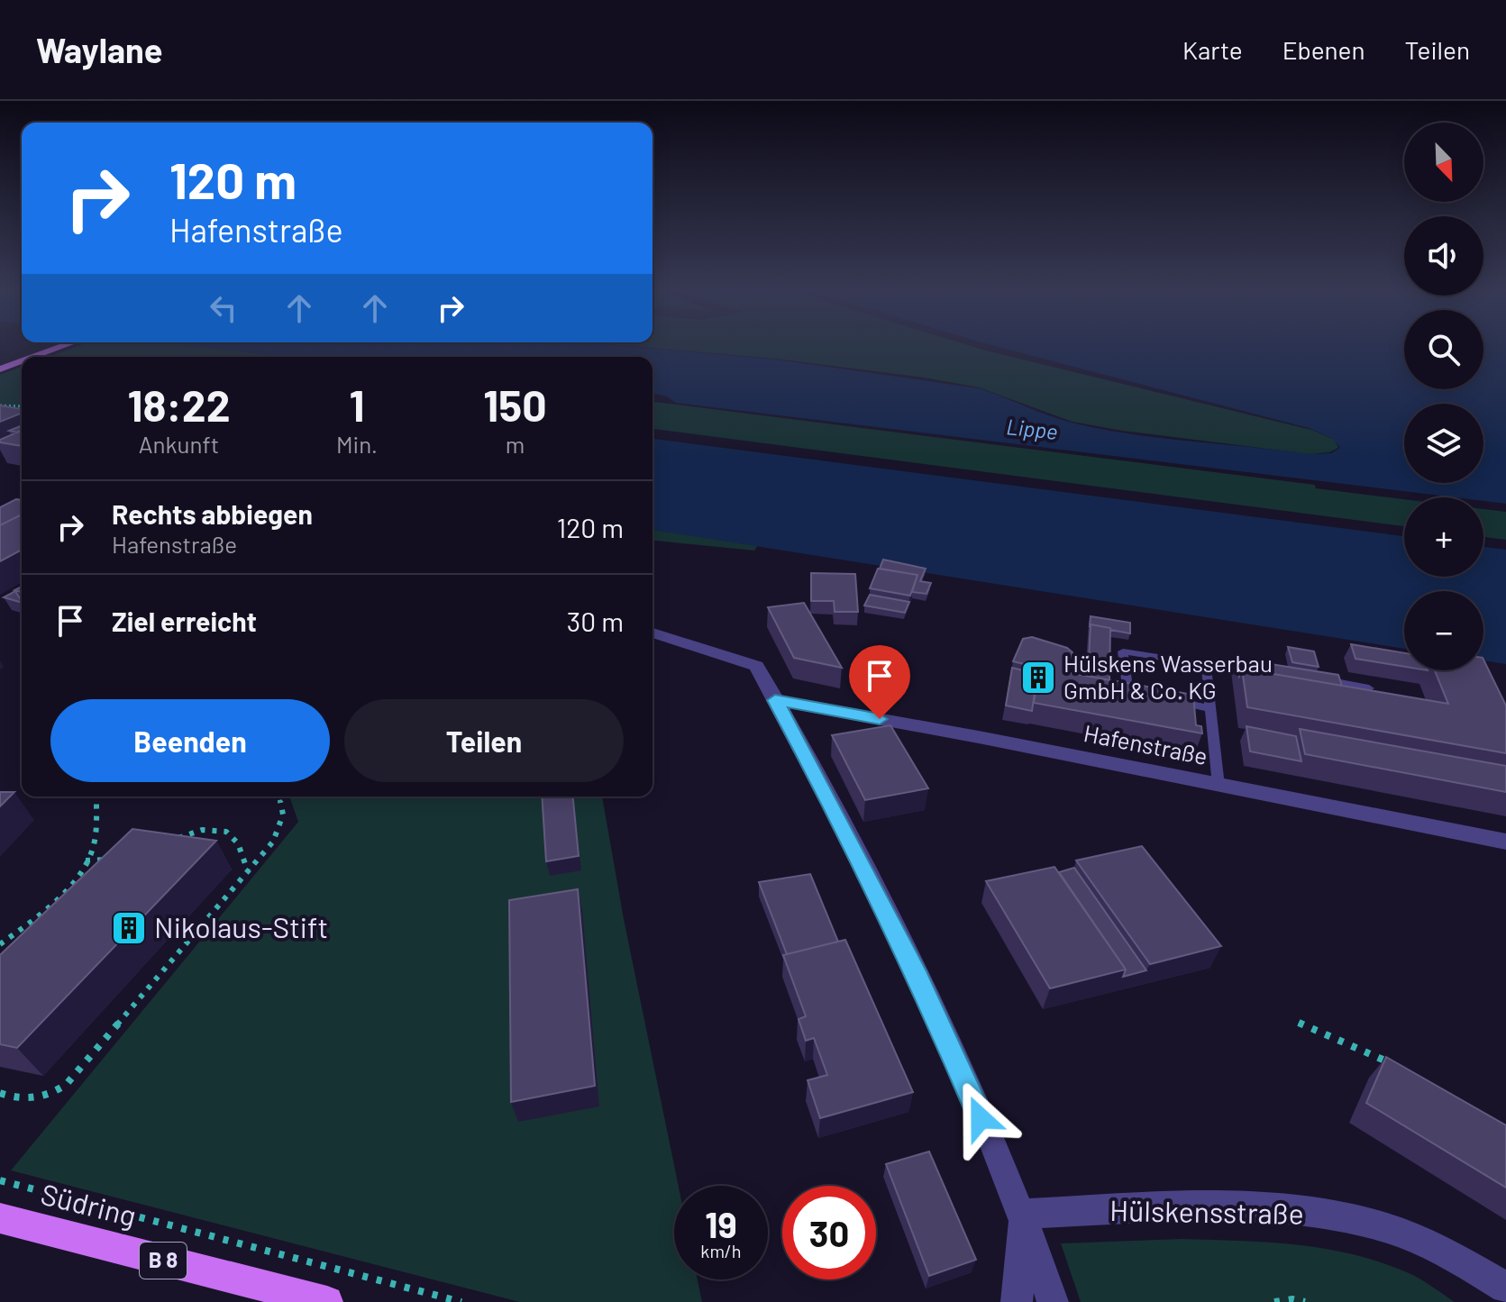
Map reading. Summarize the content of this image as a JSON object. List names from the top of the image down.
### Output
{
  "streets": {
    "main road": ["Südring", "B 8"],
    "street": ["Hafenstraße", "Hülskensstraße"]
  },
  "water": ["Lippe"],
  "places": {
    "building": ["Hülskens Wasserbau GmbH & Co. KG", "Nikolaus-Stift"]
  },
  "north": "bottom right",
  "page": {
    "header": "Waylane",
    "nav": ["Karte", "Ebenen", "Teilen"],
    "map_buttons": ["+", "−"],
    "turn": ["120 m", "Hafenstraße"],
    "eta": [
      "18:22",
      "Ankunft",
      "1",
      "Min.",
      "150",
      "m"
    ],
    "list": [
      {
        "name": "Rechts abbiegen",
        "note": "Hafenstraße",
        "value": "120 m"
      },
      {
        "name": "Ziel erreicht",
        "value": "30 m"
      }
    ],
    "buttons": ["Beenden", "Teilen"],
    "speed": "19 km/h",
    "limit": "30"
  }
}
